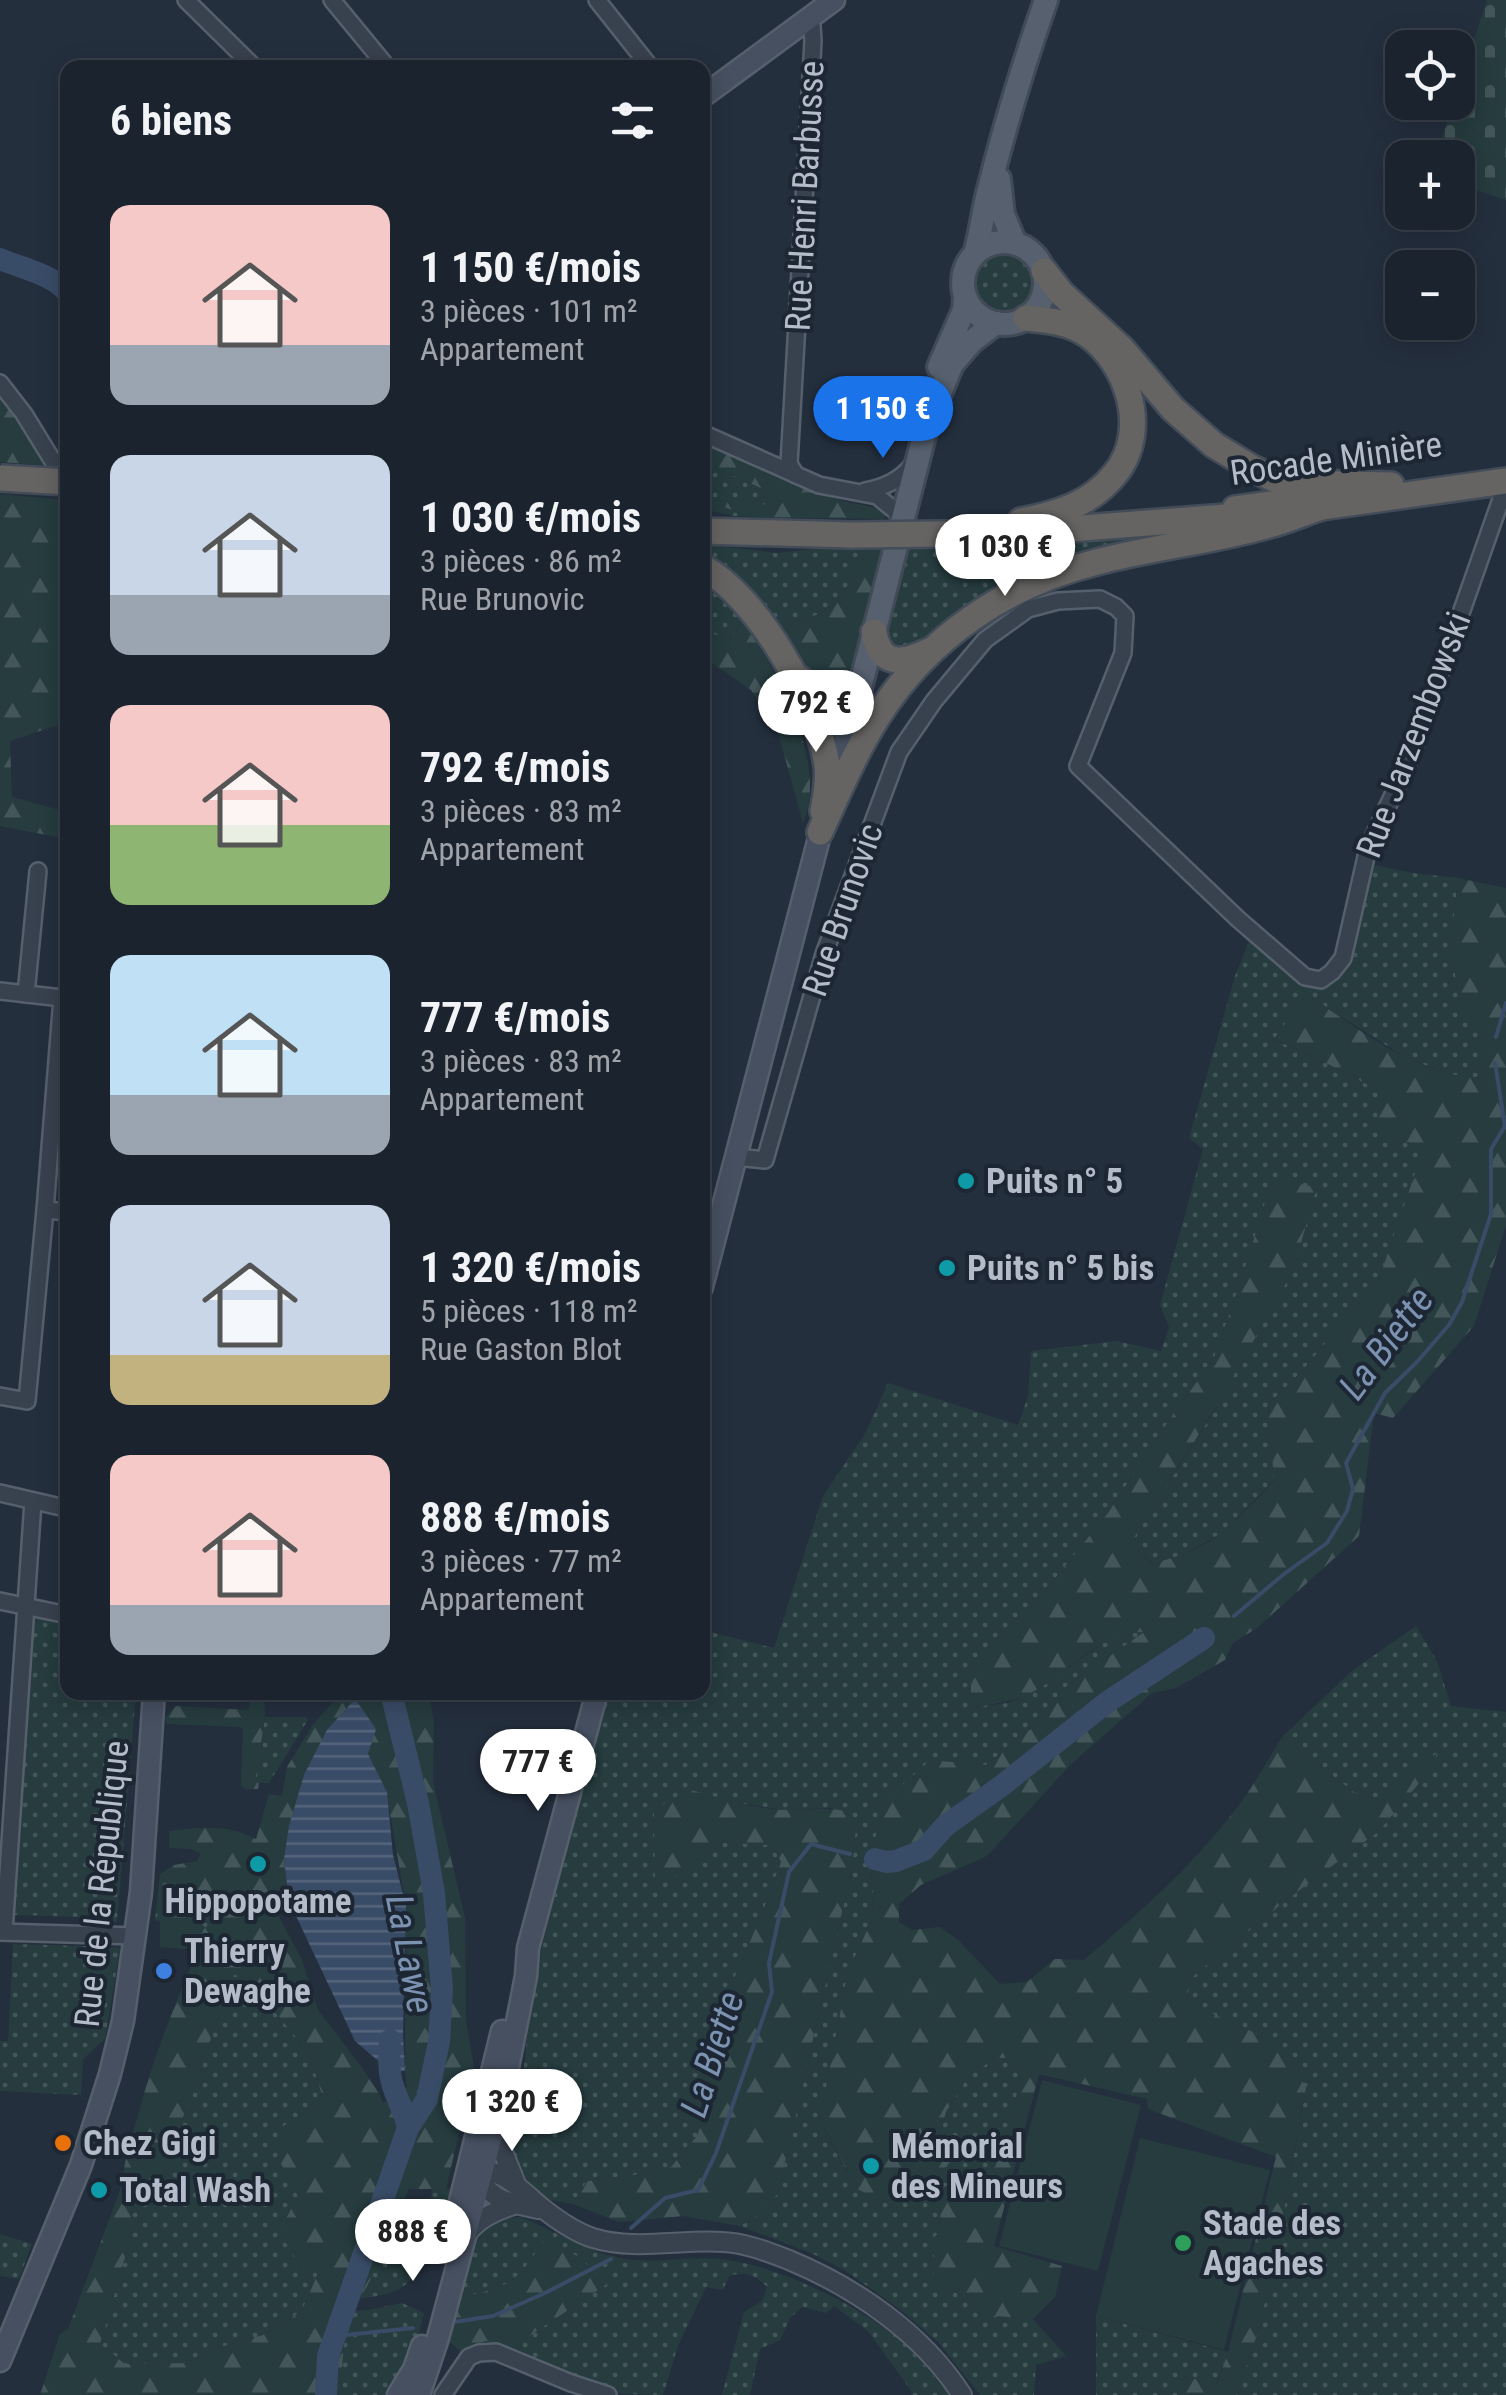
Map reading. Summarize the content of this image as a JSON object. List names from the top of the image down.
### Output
{
  "streets": {
    "highway": ["Rocade Minière"],
    "main road": ["Rue de la République"],
    "street": ["Rue Henri Barbusse", "Rue Jarzembowski", "Rue Brunovic"]
  },
  "crossings": [
    ["Rocade Minière", "Rue Jarzembowski"],
    ["Rue Jarzembowski", "Rue Brunovic"]
  ],
  "water": ["La Biette", "La Lawe"],
  "places": [
    "Puits n° 5",
    "Puits n° 5 bis",
    "Hippopotame",
    "Thierry Dewaghe",
    "Chez Gigi",
    "Mémorial des Mineurs",
    "Total Wash",
    "Stade des Agaches"
  ],
  "page": {
    "map_buttons": ["+", "−"],
    "heading": "6 biens",
    "list": [
      {
        "name": "1 150 €/mois",
        "note": "3 pièces · 101 m² · Appartement"
      },
      {
        "name": "1 030 €/mois",
        "note": "3 pièces · 86 m² · Rue Brunovic"
      },
      {
        "name": "792 €/mois",
        "note": "3 pièces · 83 m² · Appartement"
      },
      {
        "name": "777 €/mois",
        "note": "3 pièces · 83 m² · Appartement"
      },
      {
        "name": "1 320 €/mois",
        "note": "5 pièces · 118 m² · Rue Gaston Blot"
      },
      {
        "name": "888 €/mois",
        "note": "3 pièces · 77 m² · Appartement"
      }
    ],
    "price": [
      "1 150 €",
      "1 030 €",
      "792 €",
      "777 €",
      "1 320 €",
      "888 €"
    ]
  }
}
